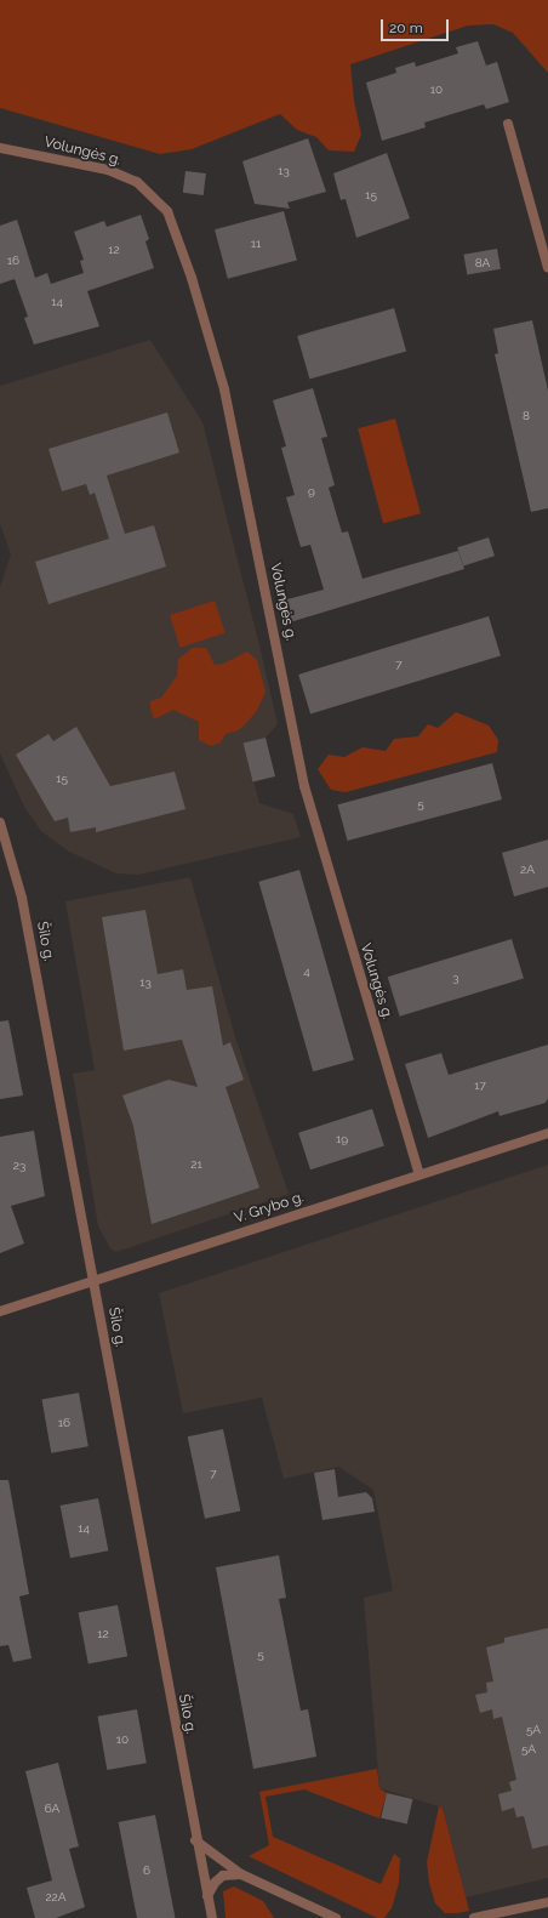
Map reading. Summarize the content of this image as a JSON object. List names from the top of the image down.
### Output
{
  "streets": {
    "street": ["Volungės g.", "Šilo g.", "V. Grybo g."]
  },
  "crossings": [
    ["Volungės g.", "V. Grybo g."],
    ["Šilo g.", "V. Grybo g."]
  ],
  "house_numbers": [
    "10",
    "13",
    "15",
    "11",
    "12",
    "16",
    "8A",
    "14",
    "8",
    "9",
    "7",
    "15",
    "5",
    "2A",
    "4",
    "3",
    "13",
    "17",
    "19",
    "21",
    "23",
    "16",
    "7",
    "14",
    "12",
    "5",
    "5A",
    "10",
    "5A",
    "6A",
    "6",
    "22A"
  ],
  "scale_bar": "20 m"
}
